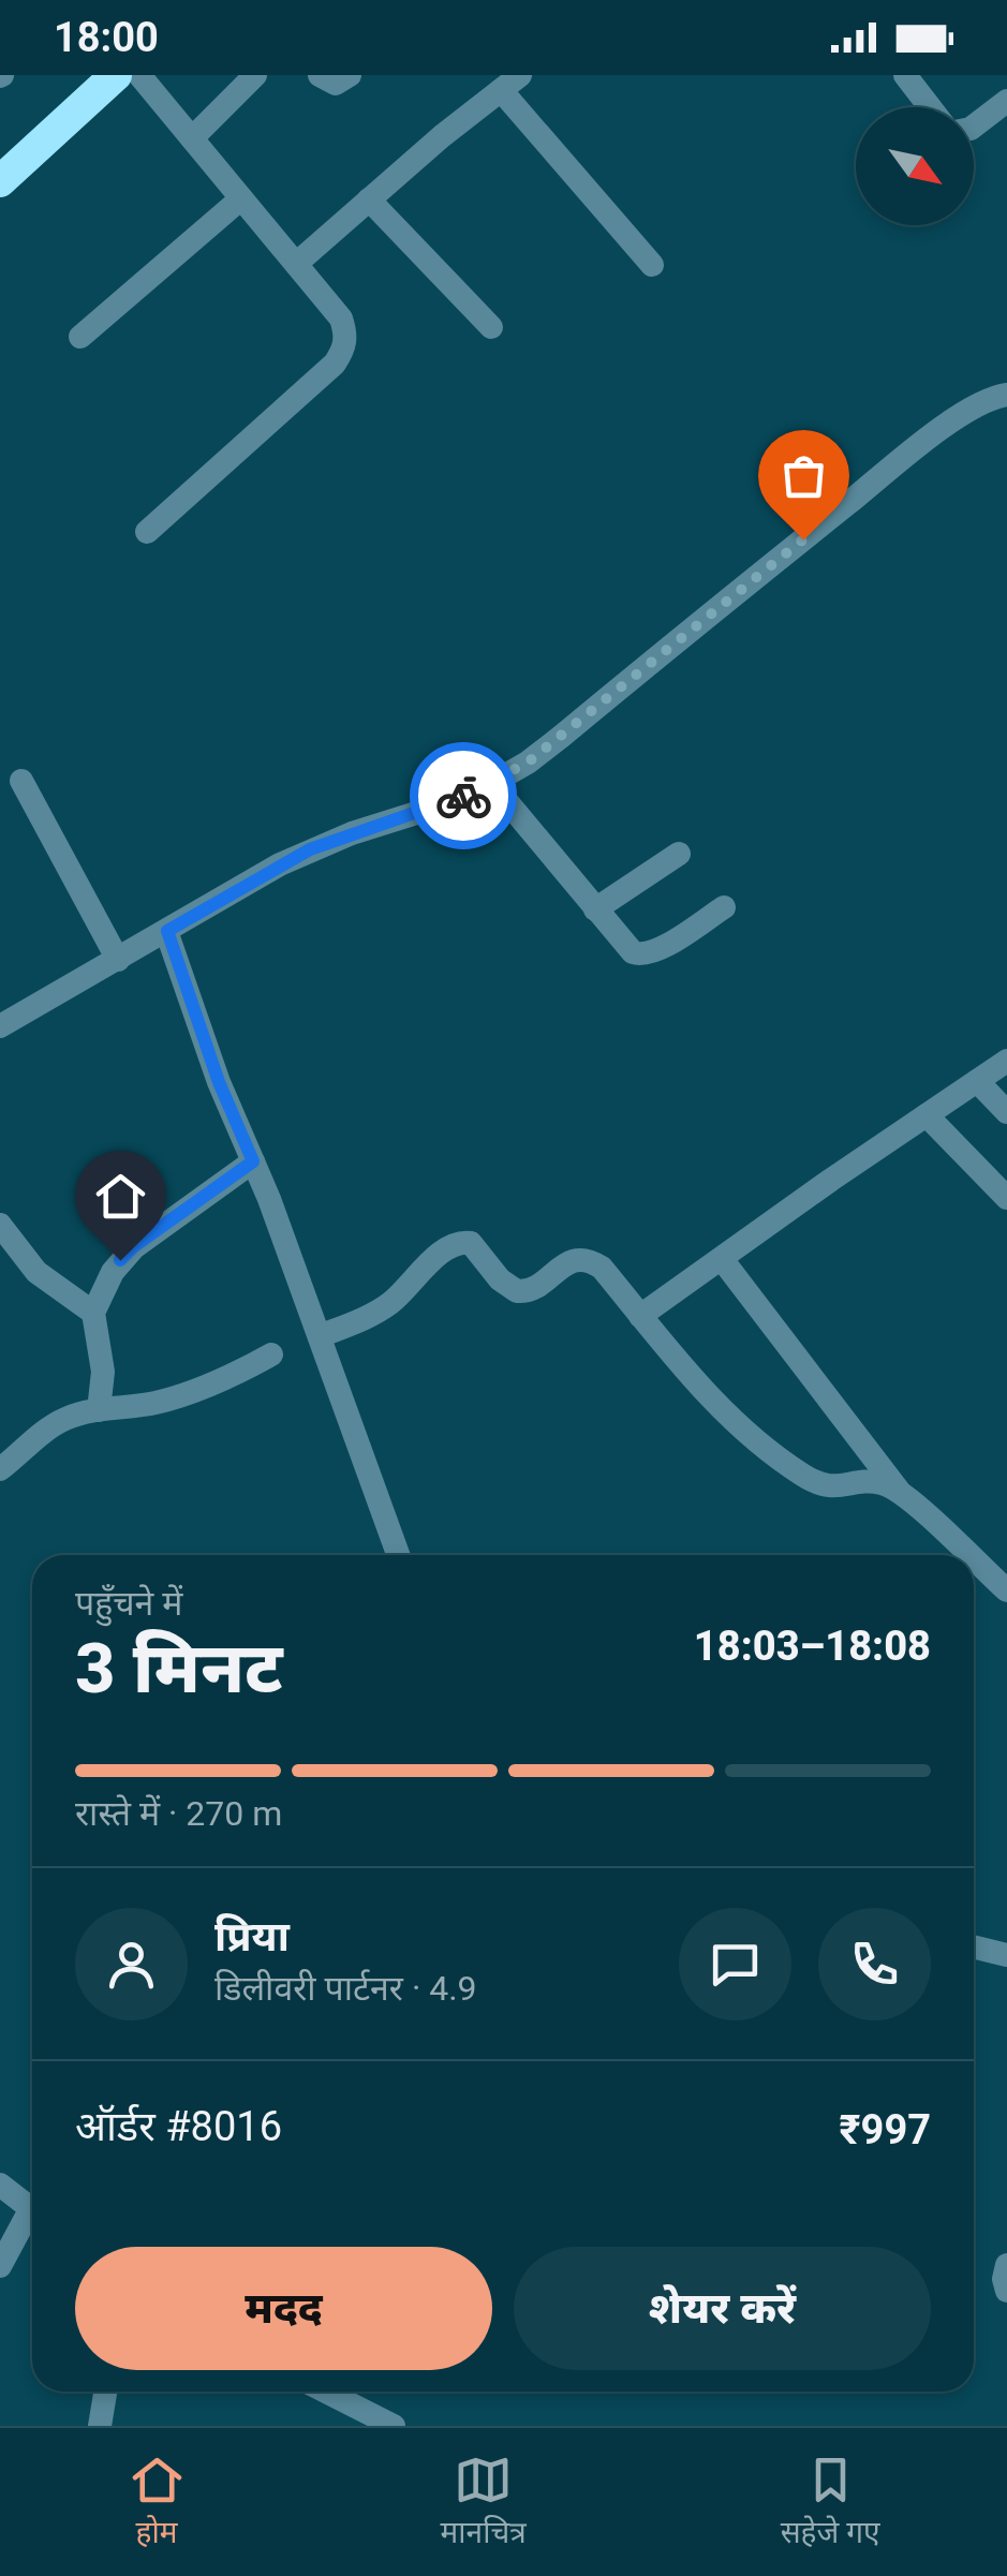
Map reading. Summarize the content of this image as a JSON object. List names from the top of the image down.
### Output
{
  "north": "bottom right",
  "page": {
    "status": "18:00",
    "heading": ["3 मिनट", "पहुँचने में", "18:03–18:08"],
    "panel": [
      "प्रिया",
      "डिलीवरी पार्टनर · 4.9",
      "ऑर्डर #8016",
      "₹997"
    ],
    "bar": "रास्ते में · 270 m",
    "buttons": ["मदद", "शेयर करें"],
    "tabs": ["होम", "मानचित्र", "सहेजे गए"]
  }
}
